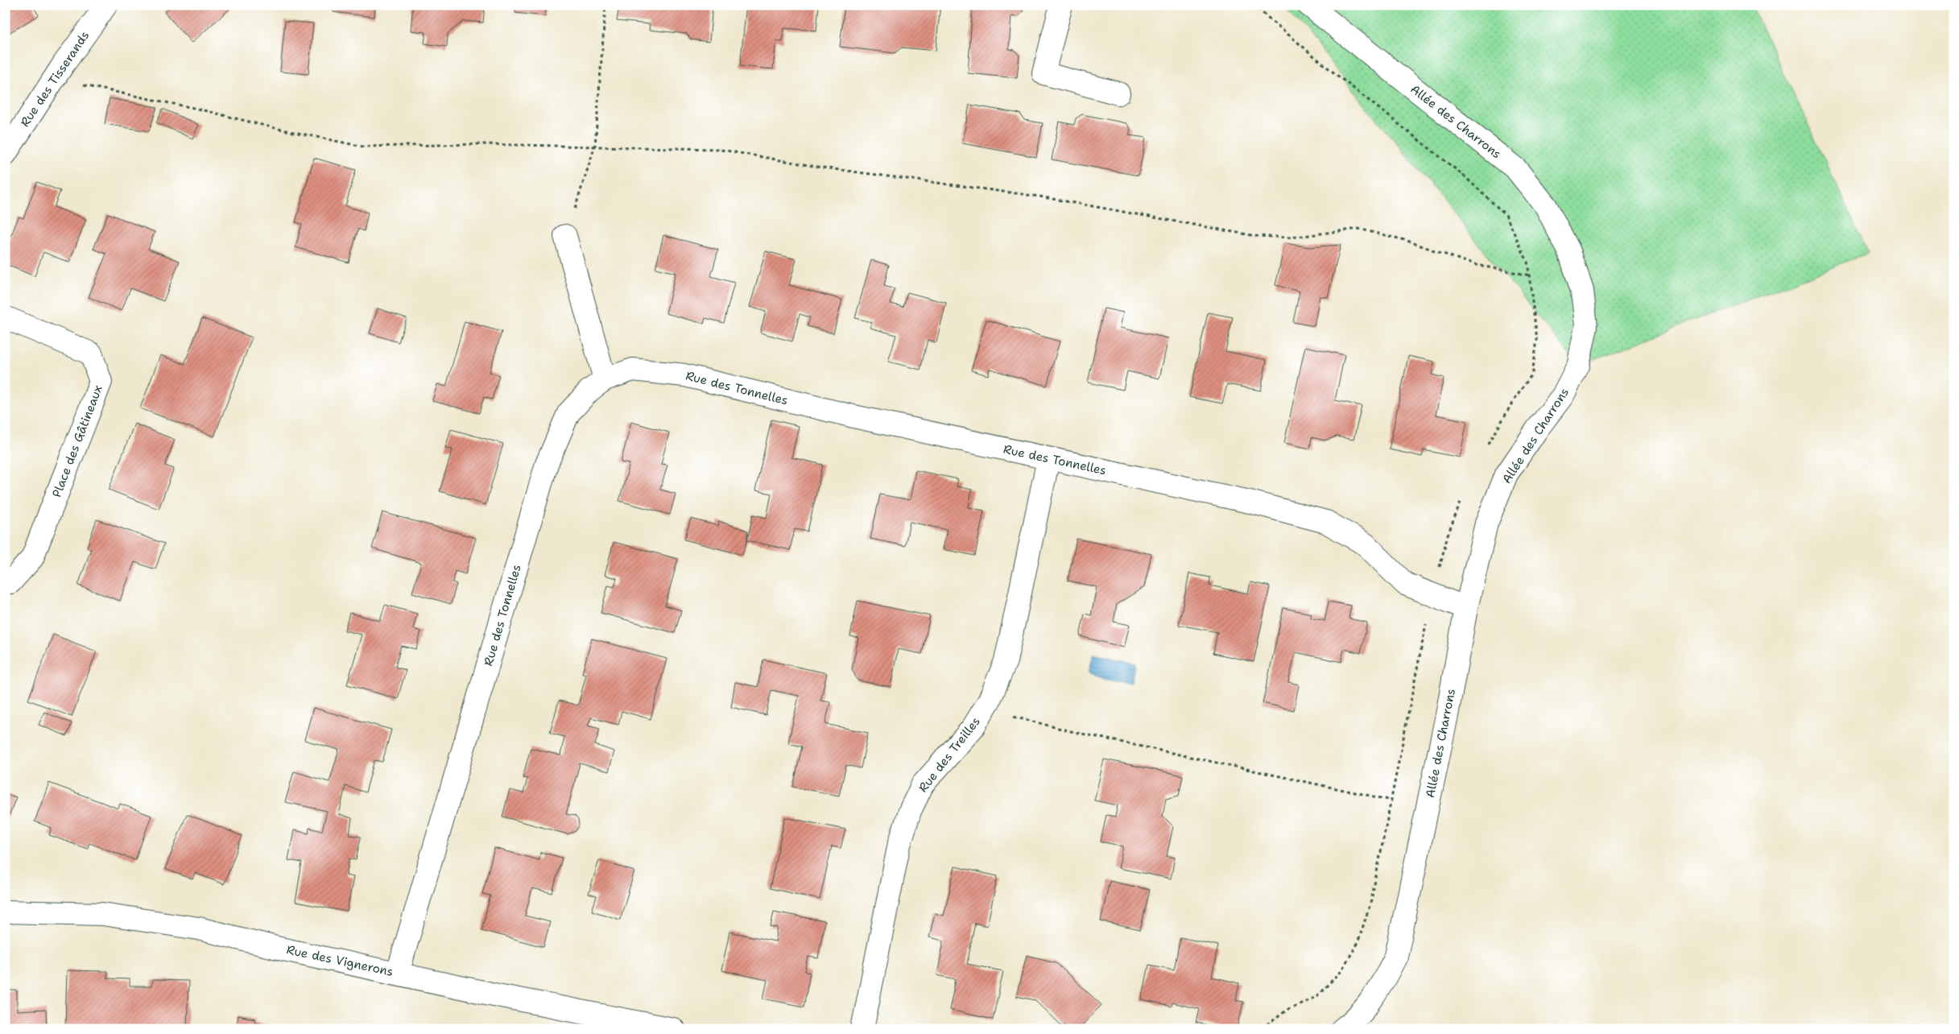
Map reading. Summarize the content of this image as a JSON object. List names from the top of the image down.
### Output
{
  "streets": {
    "street": [
      "Rue des Tisserands",
      "Allée des Charrons",
      "Rue des Tonnelles",
      "Place des Gâtineaux",
      "Rue des Treilles",
      "Rue des Vignerons"
    ]
  },
  "crossings": [
    ["Allée des Charrons", "Rue des Tonnelles"],
    ["Rue des Tonnelles", "Rue des Treilles"],
    ["Rue des Tonnelles", "Rue des Vignerons"]
  ]
}
